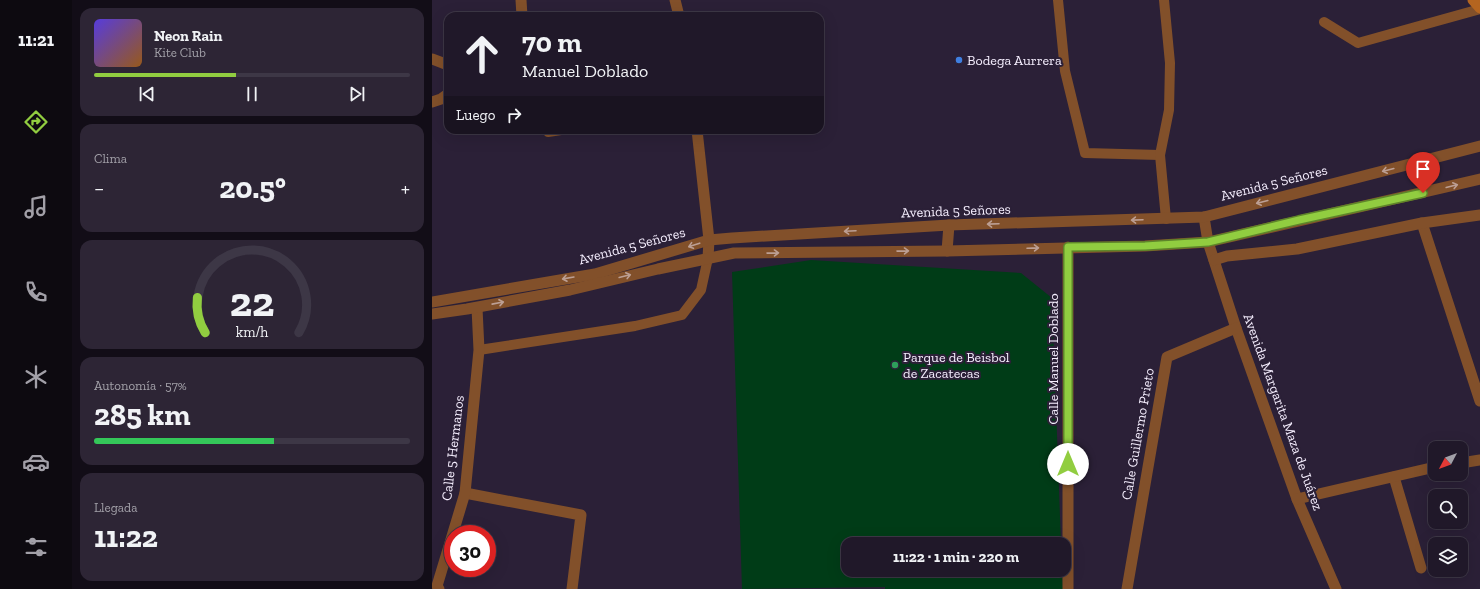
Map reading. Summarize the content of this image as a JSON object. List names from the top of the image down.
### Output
{
  "streets": {
    "street": [
      "Avenida 5 Señores",
      "Calle Manuel Doblado",
      "Avenida Margarita Maza de Juárez",
      "Calle Guillermo Prieto",
      "Calle 5 Hermanos"
    ]
  },
  "crossings": [
    ["Avenida 5 Señores", "Calle Manuel Doblado"],
    ["Avenida 5 Señores", "Avenida Margarita Maza de Juárez"],
    ["Avenida 5 Señores", "Calle 5 Hermanos"],
    ["Avenida Margarita Maza de Juárez", "Calle Guillermo Prieto"]
  ],
  "places": ["Bodega Aurrera", "Parque de Beisbol de Zacatecas"],
  "north": "bottom left",
  "page": {
    "tabs": "11:21",
    "turn": ["70 m", "Manuel Doblado"],
    "song": ["Neon Rain", "Kite Club"],
    "then": "Luego",
    "tile": [
      "Clima",
      ["Autonomía · 57%", "285 km"],
      ["Llegada", "11:22"]
    ],
    "heat": ["−", "20.5°", "+"],
    "limit": "30",
    "trip": "11:22 · 1 min · 220 m",
    "gauge": ["22", "km/h"]
  }
}
